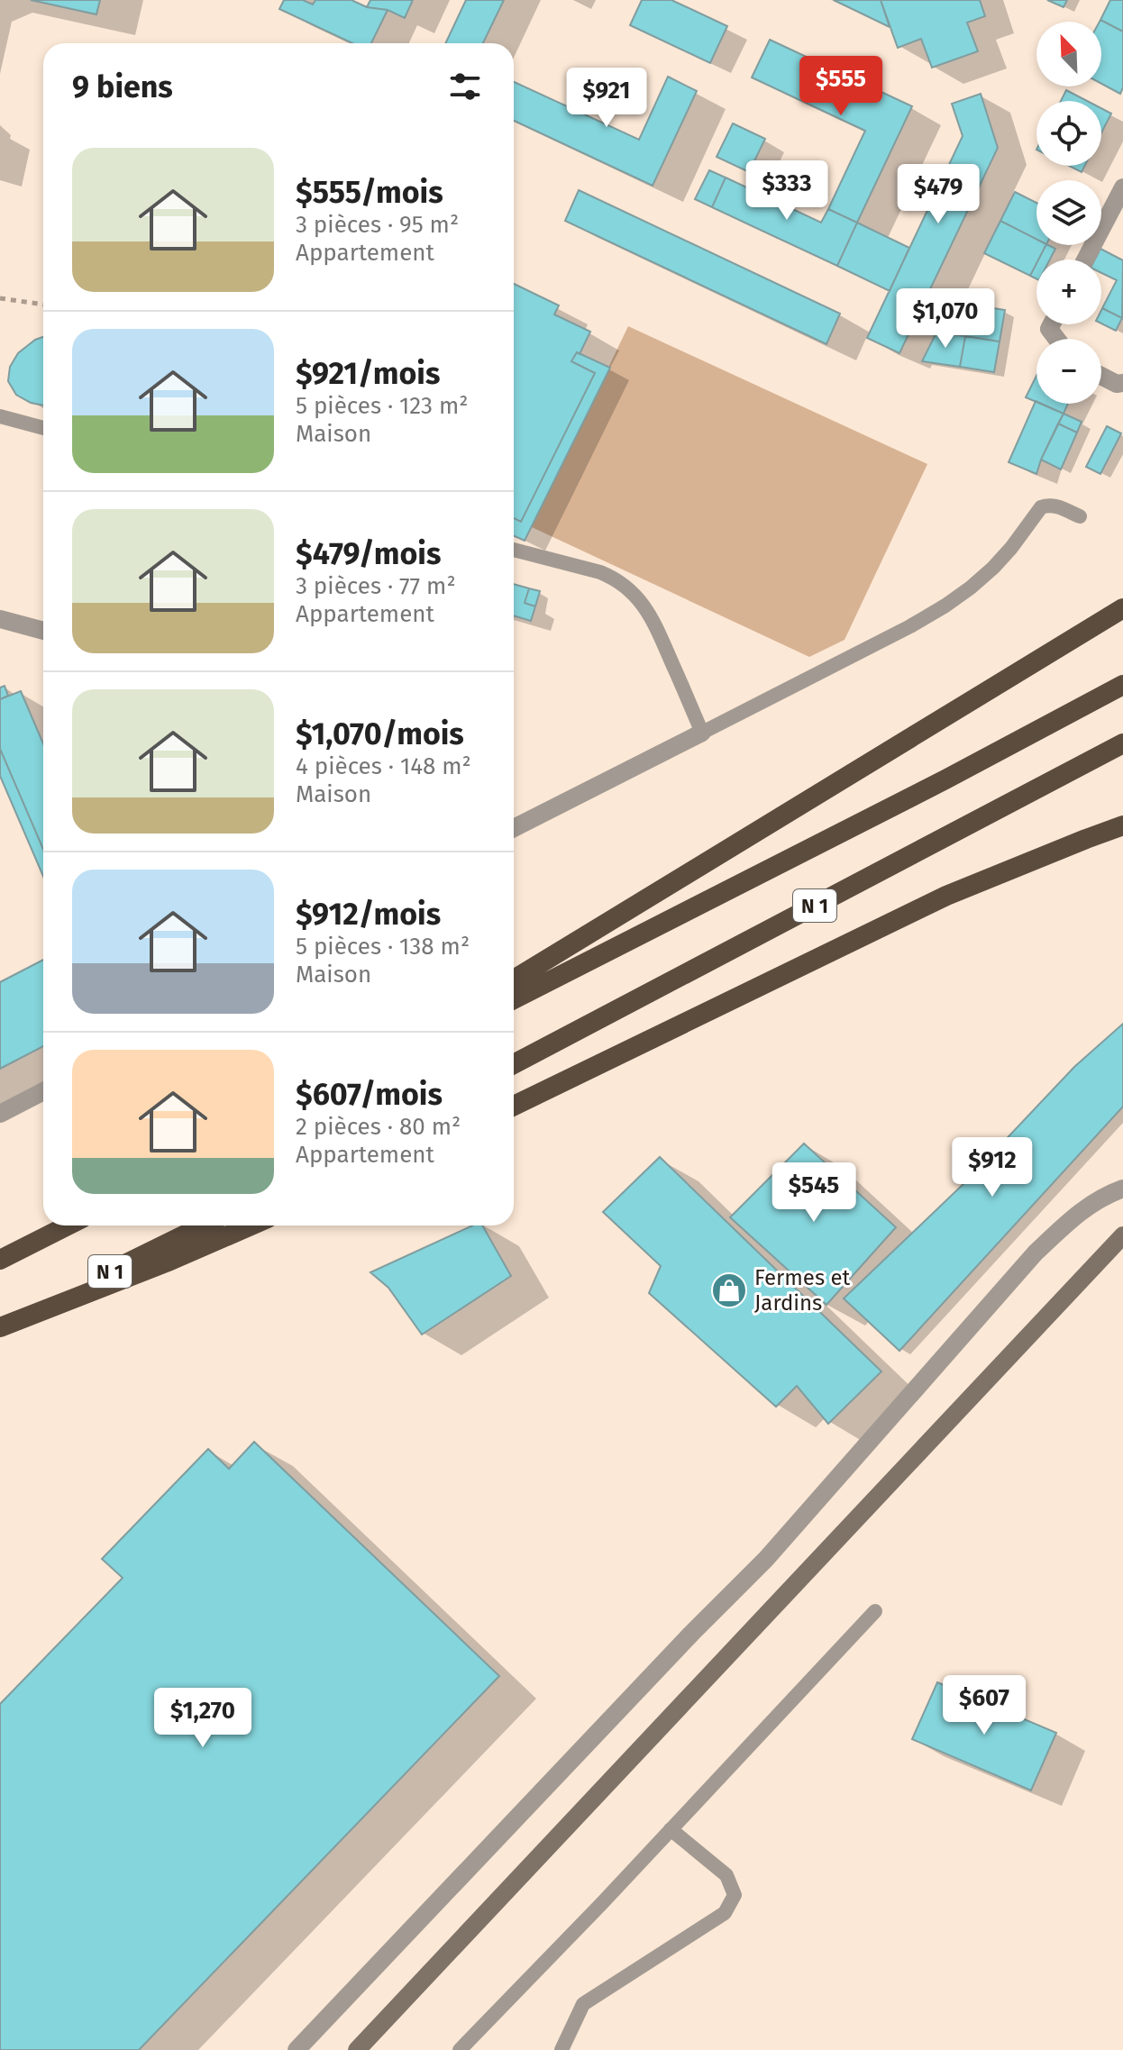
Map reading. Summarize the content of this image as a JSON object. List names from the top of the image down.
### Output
{
  "streets": {
    "highway": ["N 1"]
  },
  "places": {
    "shop": ["Fermes et Jardins"]
  },
  "north": "top left",
  "page": {
    "map_buttons": ["+", "−"],
    "heading": "9 biens",
    "price": [
      "$555",
      "$921",
      "$333",
      "$479",
      "$1,070",
      "$912",
      "$545",
      "$607",
      "$1,270"
    ],
    "list": [
      {
        "name": "$555/mois",
        "note": "3 pièces · 95 m² · Appartement"
      },
      {
        "name": "$921/mois",
        "note": "5 pièces · 123 m² · Maison"
      },
      {
        "name": "$479/mois",
        "note": "3 pièces · 77 m² · Appartement"
      },
      {
        "name": "$1,070/mois",
        "note": "4 pièces · 148 m² · Maison"
      },
      {
        "name": "$912/mois",
        "note": "5 pièces · 138 m² · Maison"
      },
      {
        "name": "$607/mois",
        "note": "2 pièces · 80 m² · Appartement"
      }
    ]
  }
}
